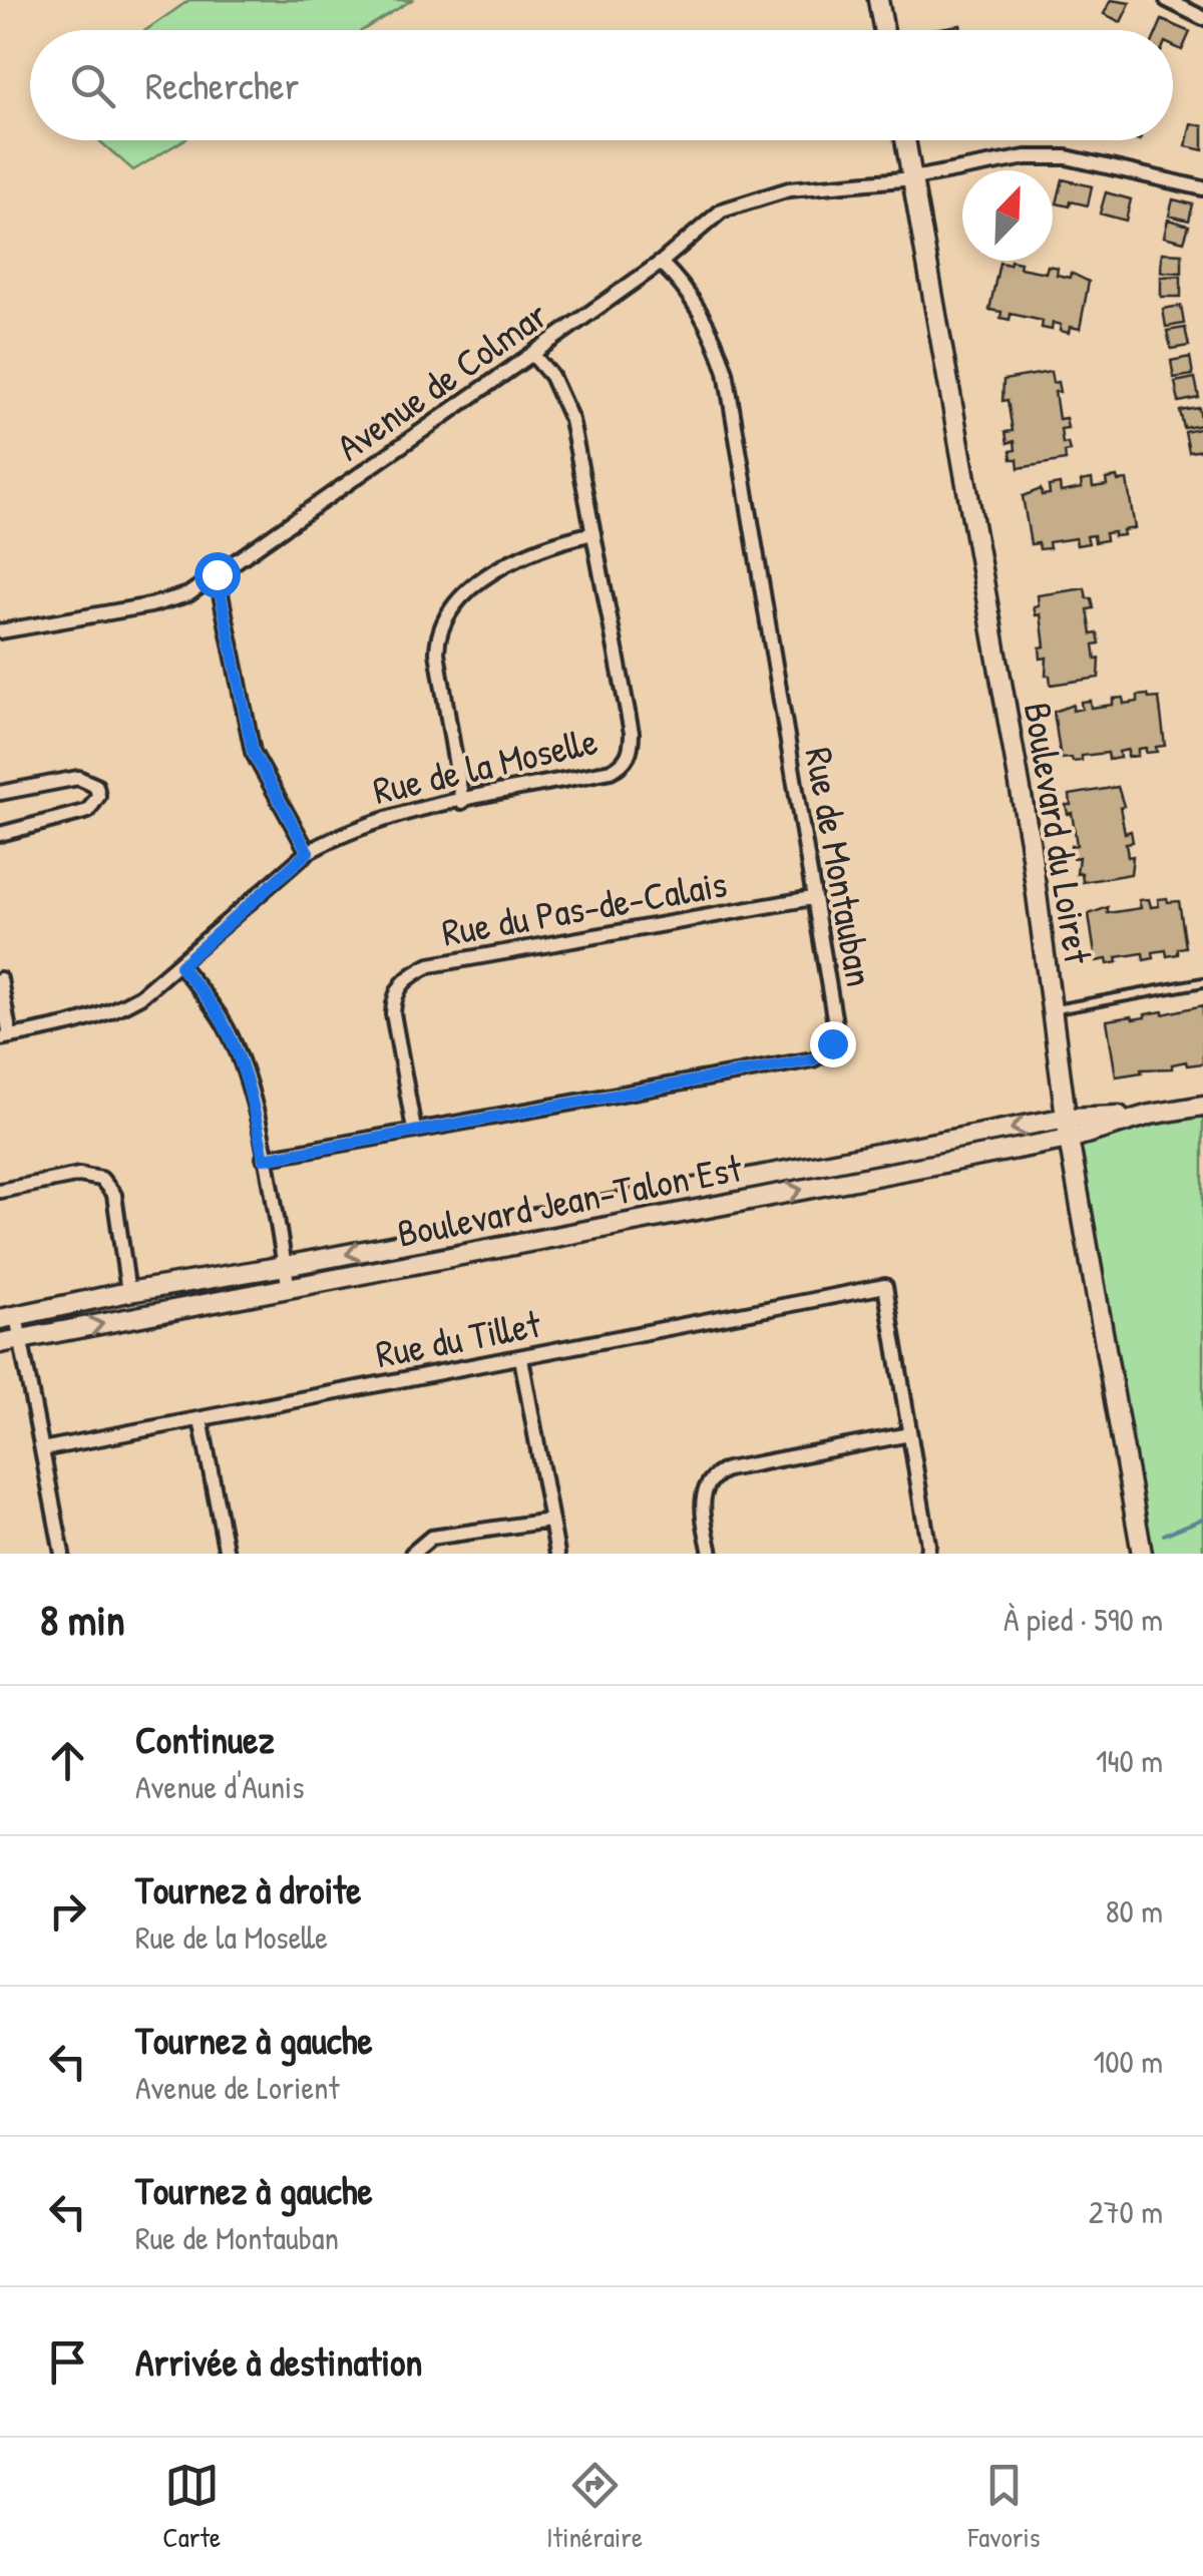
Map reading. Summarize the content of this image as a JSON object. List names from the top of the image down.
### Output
{
  "streets": {
    "street": [
      "Avenue de Colmar",
      "Rue de la Moselle",
      "Boulevard du Loiret",
      "Rue de Montauban",
      "Rue du Pas-de-Calais",
      "Boulevard Jean-Talon Est",
      "Rue du Tillet"
    ]
  },
  "crossings": [
    ["Avenue de Colmar", "Rue de la Moselle"],
    ["Avenue de Colmar", "Boulevard du Loiret"],
    ["Avenue de Colmar", "Rue de Montauban"],
    ["Boulevard du Loiret", "Boulevard Jean-Talon Est"],
    ["Rue de Montauban", "Rue du Pas-de-Calais"]
  ],
  "north": "top right",
  "page": {
    "search": "Rechercher",
    "heading": ["8 min", "À pied · 590 m"],
    "list": [
      ["Continuez", "Avenue d'Aunis", "140 m"],
      ["Tournez à droite", "Rue de la Moselle", "80 m"],
      ["Tournez à gauche", "Avenue de Lorient", "100 m"],
      ["Tournez à gauche", "Rue de Montauban", "270 m"],
      "Arrivée à destination"
    ],
    "nav": ["Carte", "Itinéraire", "Favoris"]
  }
}
